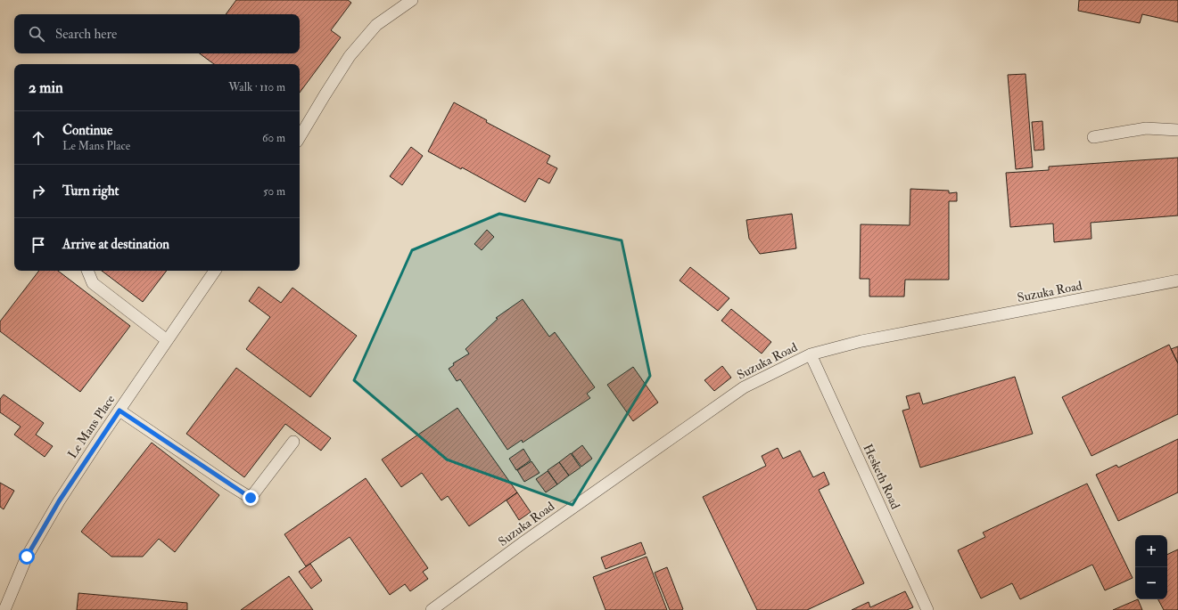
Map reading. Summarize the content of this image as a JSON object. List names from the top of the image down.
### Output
{
  "streets": {
    "lane": ["Suzuka Road", "Le Mans Place", "Hesketh Road"]
  },
  "crossings": [
    ["Suzuka Road", "Hesketh Road"]
  ],
  "page": {
    "search": "Search here",
    "heading": ["2 min", "Walk · 110 m"],
    "list": [
      ["Continue", "Le Mans Place", "60 m"],
      ["Turn right", "50 m"],
      "Arrive at destination"
    ],
    "map_buttons": ["+", "−"]
  }
}
